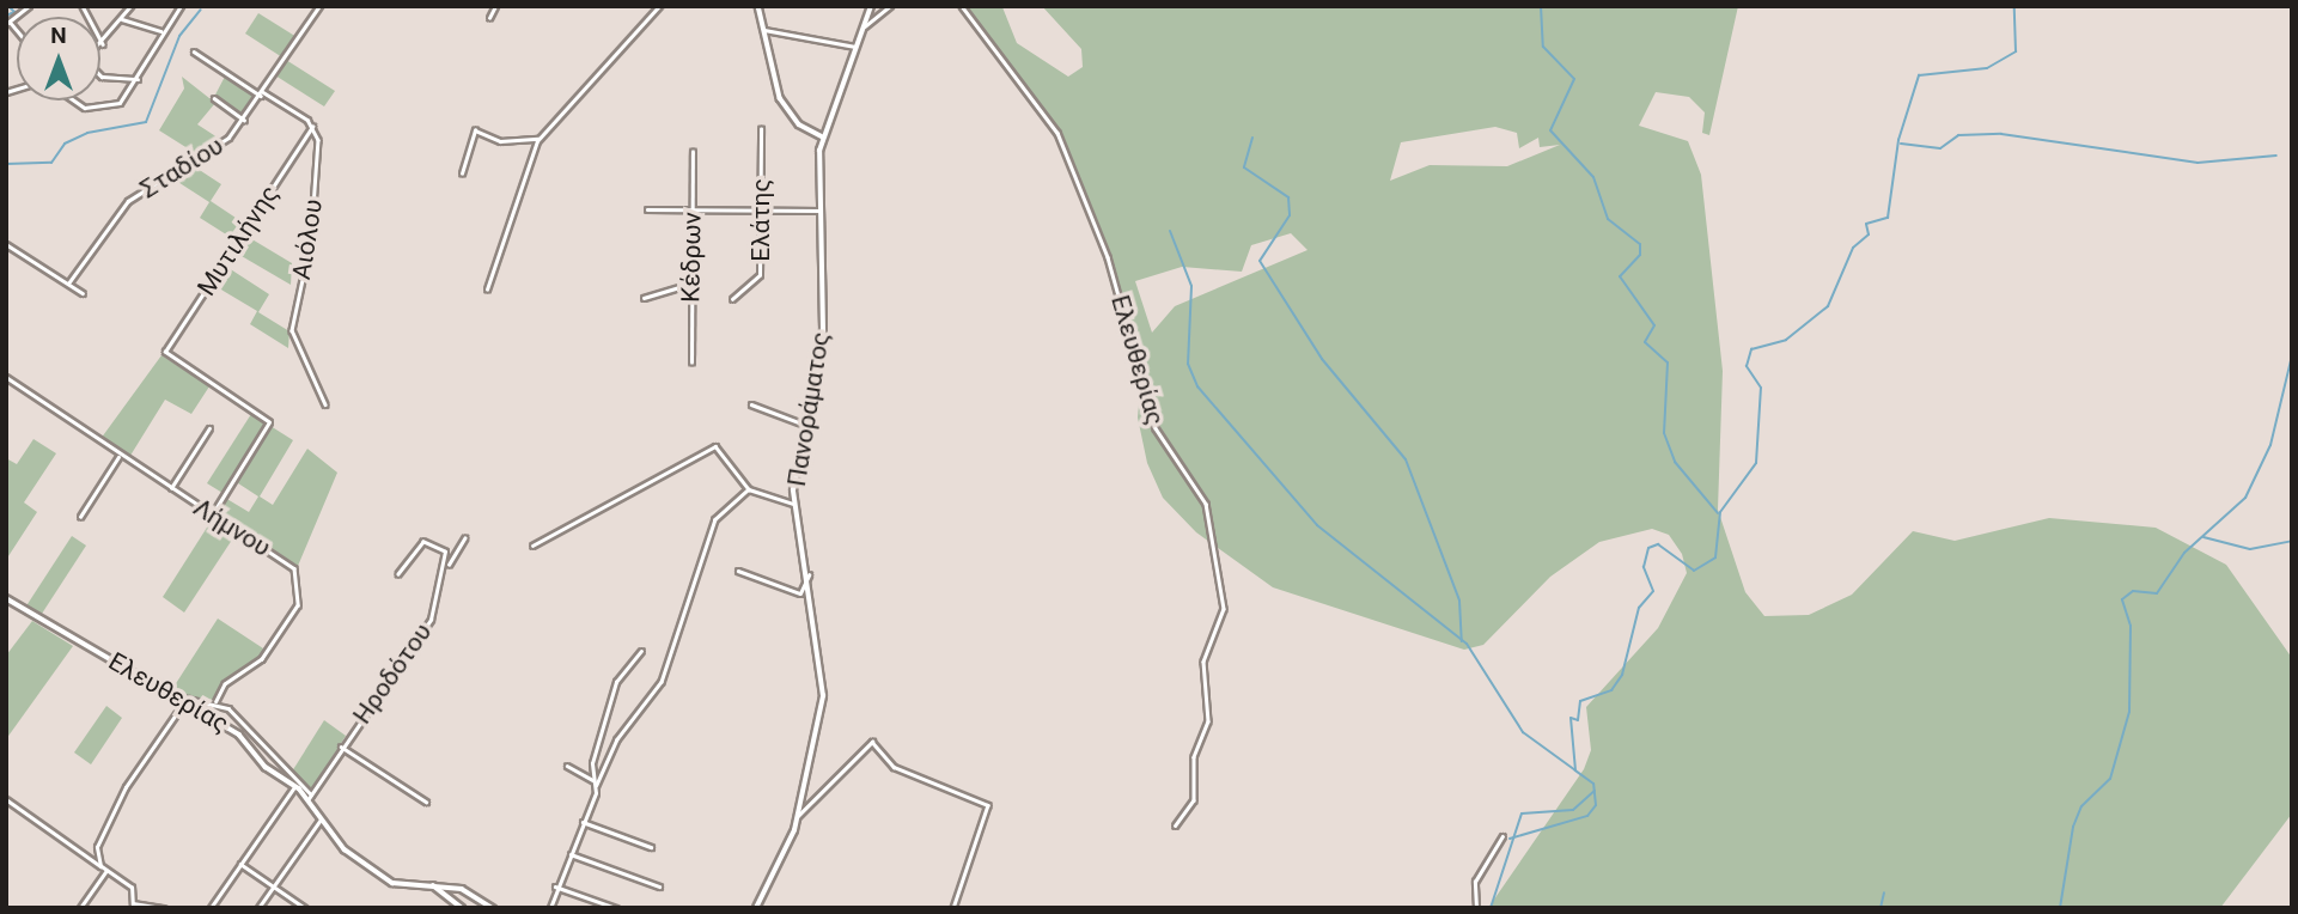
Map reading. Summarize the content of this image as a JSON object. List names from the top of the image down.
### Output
{
  "streets": {
    "main road": ["Ελευθερίας", "Πανοράματος"],
    "street": [
      "Σταδίου",
      "Ελάτης",
      "Αιόλου",
      "Μυτιλήνης",
      "Κέδρων",
      "Λήμνου",
      "Ηροδότου"
    ]
  },
  "crossings": [
    ["Αιόλου", "Μυτιλήνης"],
    ["Μυτιλήνης", "Λήμνου"],
    ["Ελευθερίας", "Ηροδότου"]
  ],
  "north": "top"
}
